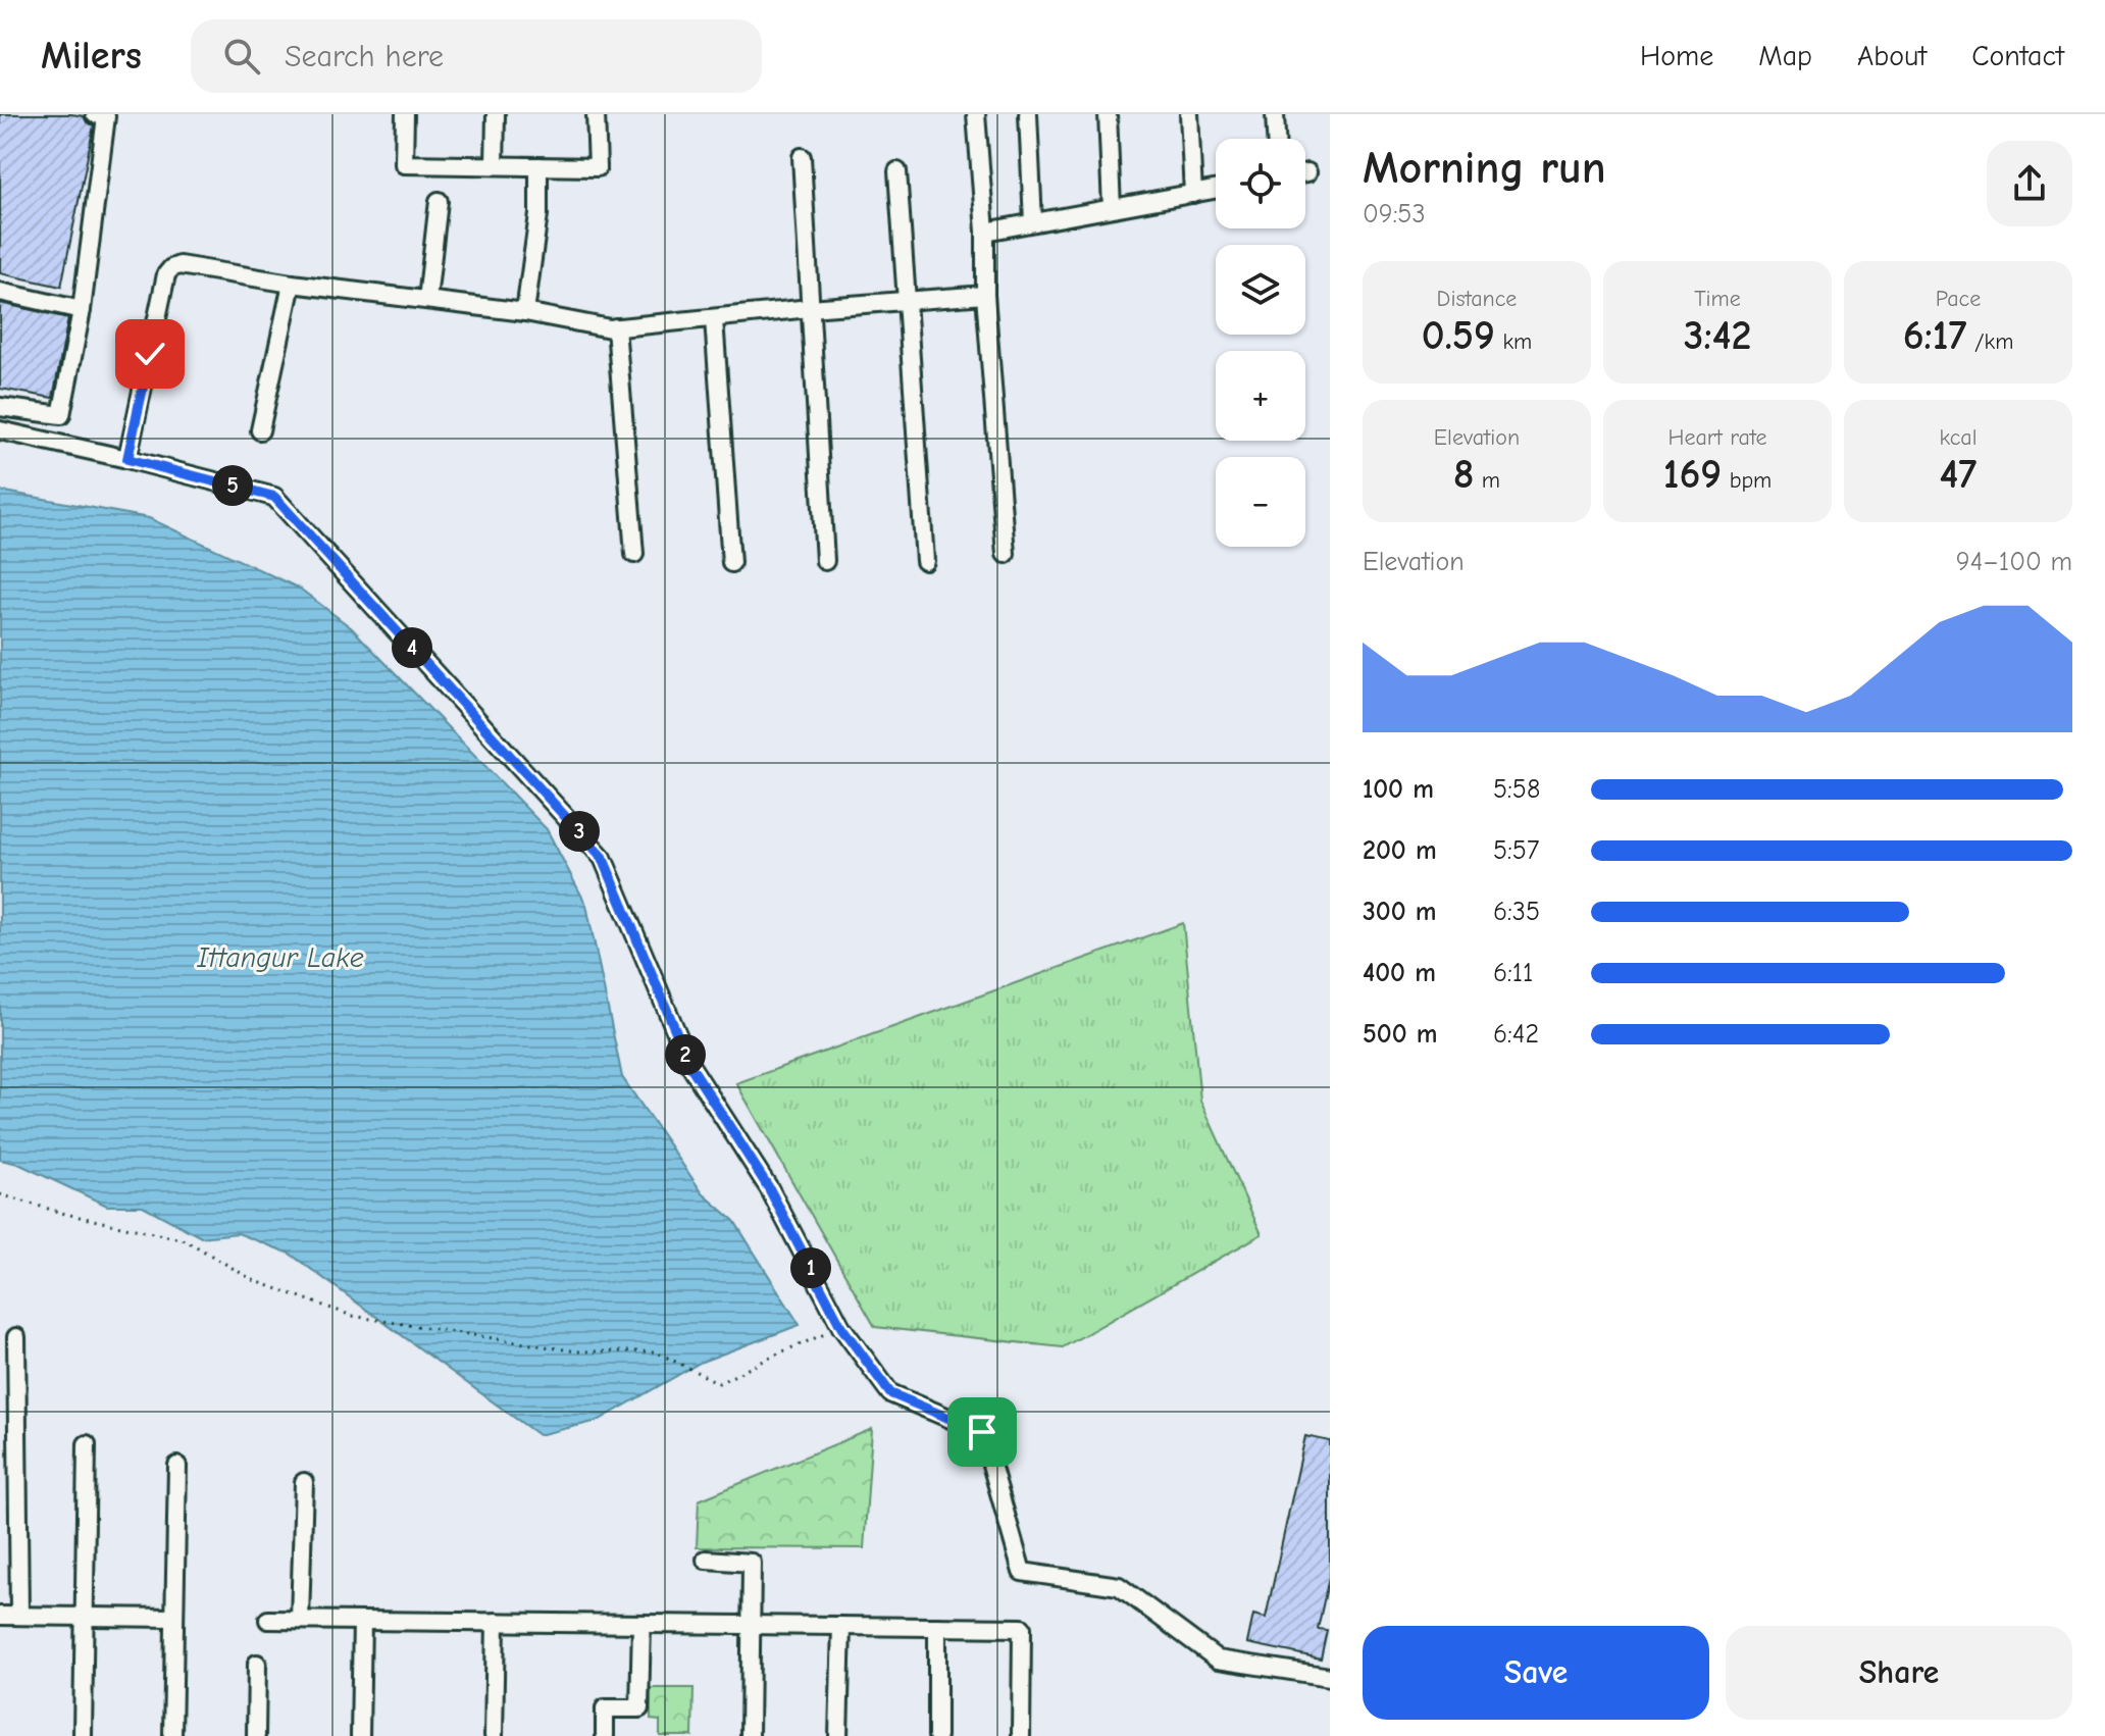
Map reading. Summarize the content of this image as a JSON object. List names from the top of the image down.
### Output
{
  "water": ["Ittangur Lake"],
  "page": {
    "header": "Milers",
    "search": "Search here",
    "nav": [
      "Home",
      "Map",
      "About",
      "Contact"
    ],
    "heading": ["Morning run", "09:53"],
    "map_buttons": ["+", "−"],
    "stats": [
      ["Distance", "0.59 km"],
      ["Time", "3:42"],
      ["Pace", "6:17 /km"],
      ["Elevation", "8 m"],
      ["Heart rate", "169 bpm"],
      ["kcal", "47"]
    ],
    "pins": [
      "5",
      "4",
      "3",
      "2",
      "1"
    ],
    "chart": ["Elevation", "94–100 m"],
    "list": [
      {
        "name": "100 m",
        "note": "5:58"
      },
      {
        "name": "200 m",
        "note": "5:57"
      },
      {
        "name": "300 m",
        "note": "6:35"
      },
      {
        "name": "400 m",
        "note": "6:11"
      },
      {
        "name": "500 m",
        "note": "6:42"
      }
    ],
    "buttons": ["Save", "Share"]
  }
}
